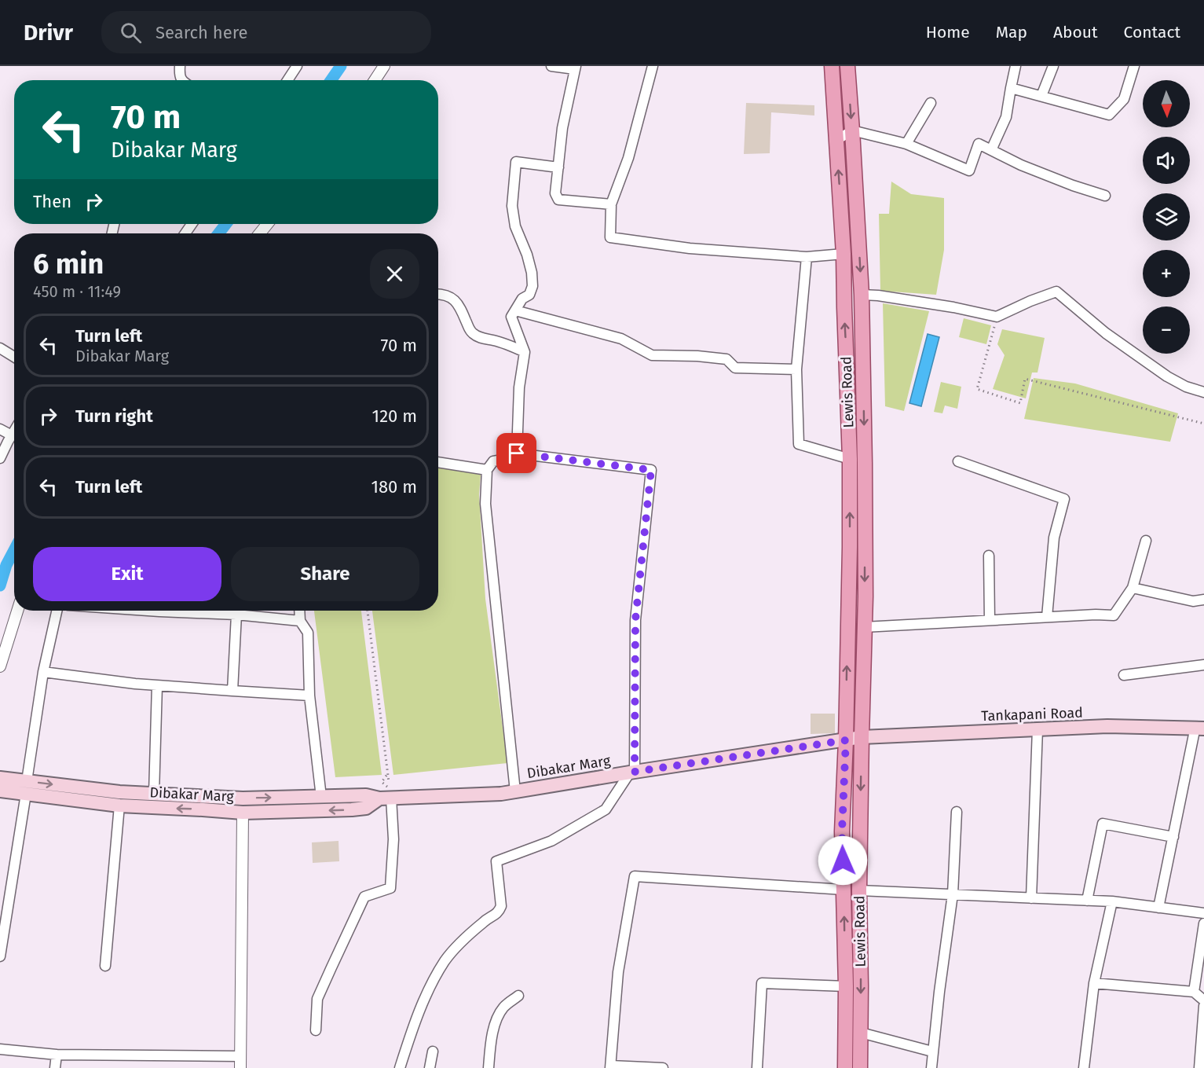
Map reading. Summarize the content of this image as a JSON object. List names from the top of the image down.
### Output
{
  "streets": {
    "main road": ["Lewis Road", "Tankapani Road", "Dibakar Marg"]
  },
  "crossings": [
    ["Lewis Road", "Tankapani Road"],
    ["Lewis Road", "Dibakar Marg"],
    ["Tankapani Road", "Dibakar Marg"]
  ],
  "north": "bottom",
  "page": {
    "header": "Drivr",
    "search": "Search here",
    "nav": [
      "Home",
      "Map",
      "About",
      "Contact"
    ],
    "map_buttons": ["+", "−"],
    "turn": ["70 m", "Dibakar Marg"],
    "then": "Then",
    "heading": ["6 min", "450 m · 11:49"],
    "list": [
      {
        "name": "Turn left",
        "note": "Dibakar Marg",
        "value": "70 m"
      },
      {
        "name": "Turn right",
        "value": "120 m"
      },
      {
        "name": "Turn left",
        "value": "180 m"
      }
    ],
    "buttons": ["Exit", "Share"]
  }
}
